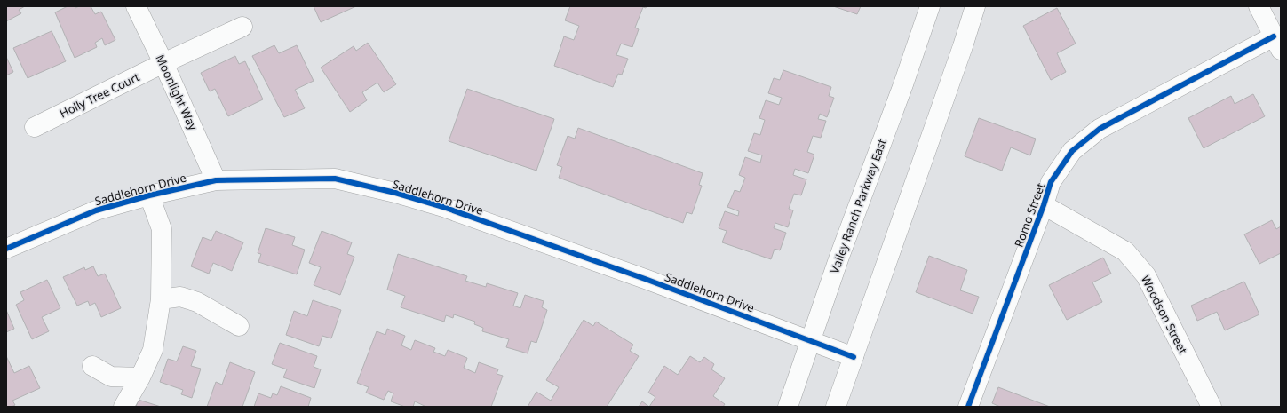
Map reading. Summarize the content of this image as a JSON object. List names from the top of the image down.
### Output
{
  "streets": {
    "street": [
      "Moonlight Way",
      "Holly Tree Court",
      "Saddlehorn Drive",
      "Valley Ranch Parkway East",
      "Romo Street",
      "Woodson Street"
    ]
  },
  "crossings": [
    ["Moonlight Way", "Holly Tree Court"],
    ["Moonlight Way", "Saddlehorn Drive"],
    ["Saddlehorn Drive", "Valley Ranch Parkway East"],
    ["Romo Street", "Woodson Street"]
  ]
}
